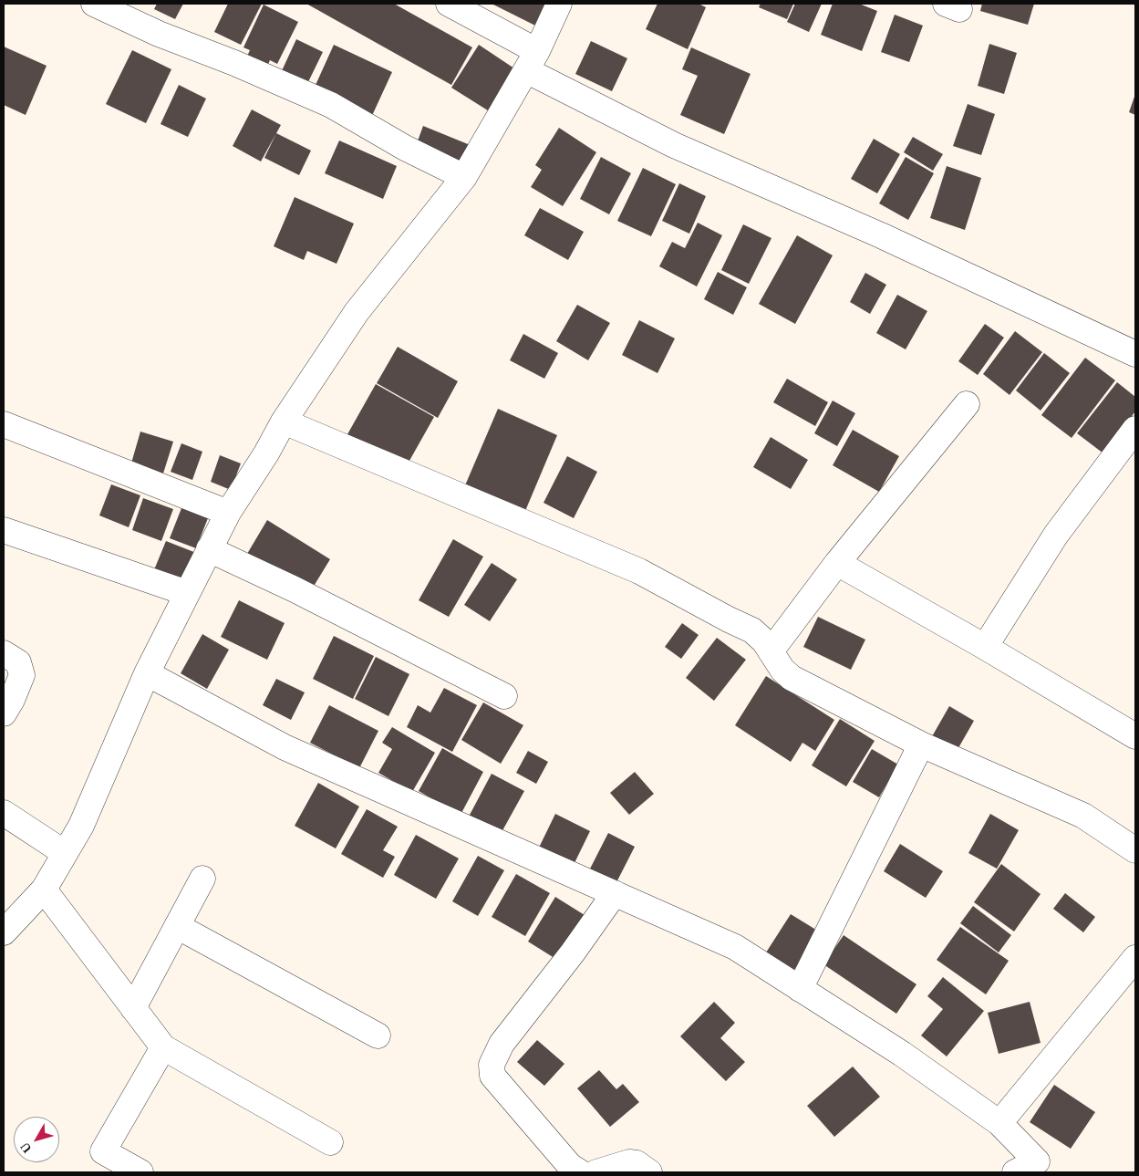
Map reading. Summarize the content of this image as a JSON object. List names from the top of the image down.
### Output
{
  "north": "bottom left"
}
